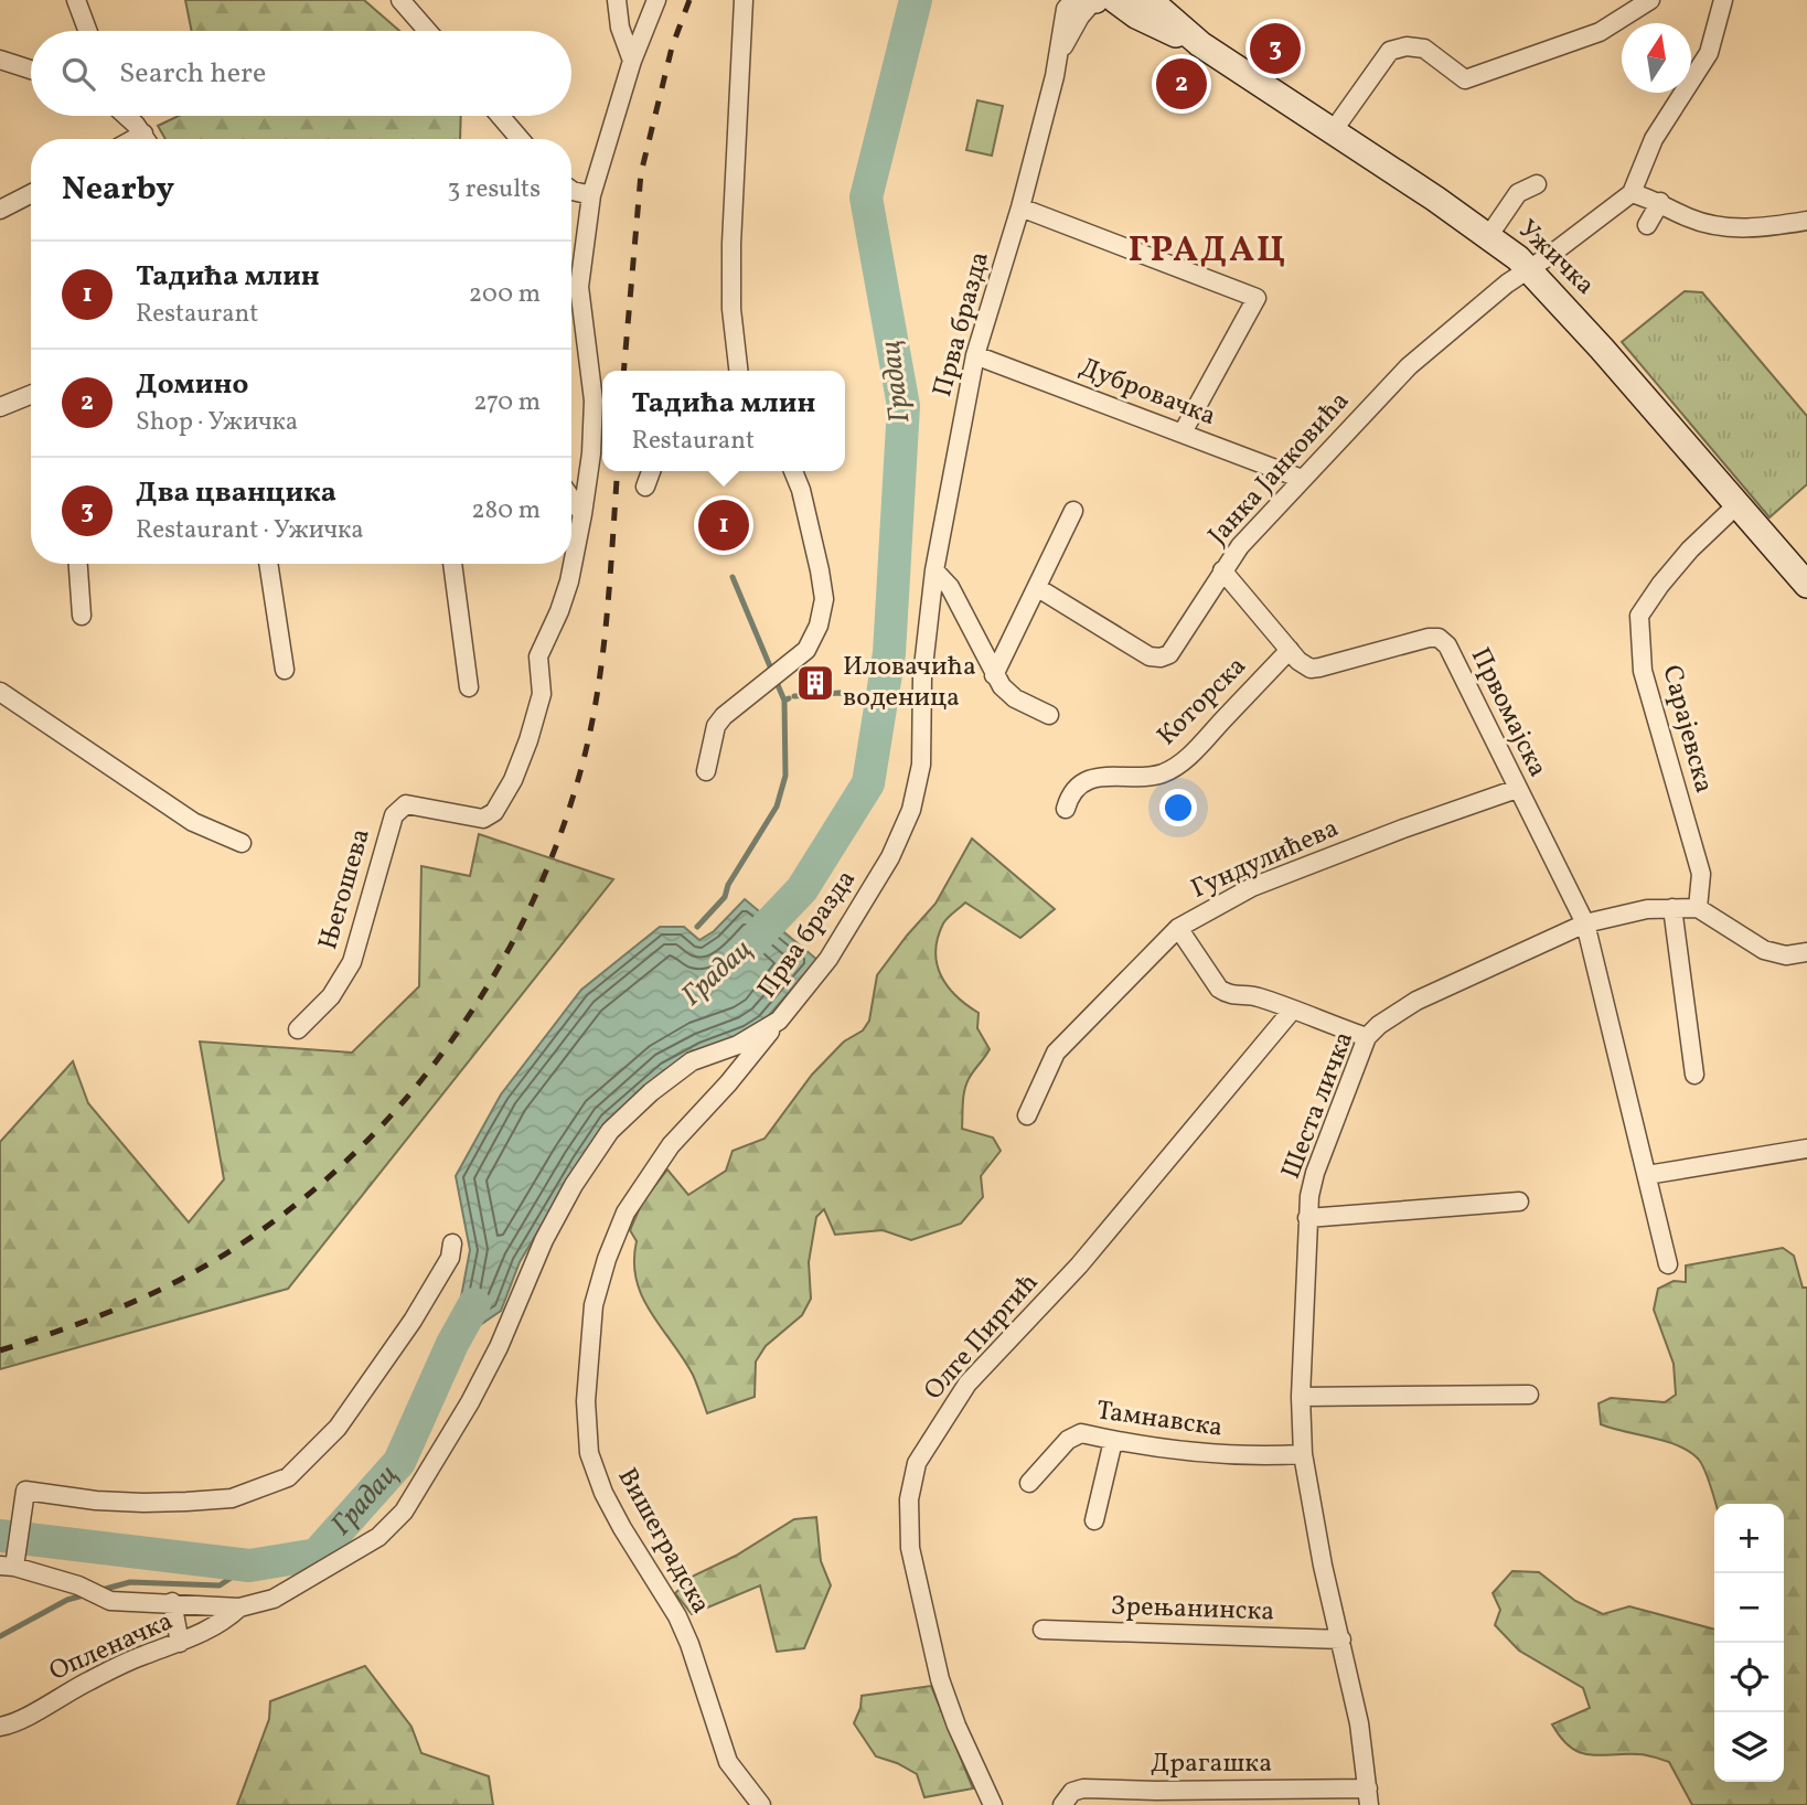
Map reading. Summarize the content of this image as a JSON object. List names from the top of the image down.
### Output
{
  "streets": {
    "main road": ["Ужичка"],
    "street": [
      "Прва бразда",
      "Дубровачка",
      "Јанка Јанковића",
      "Которска",
      "Првомајска",
      "Сарајевска",
      "Гундулићева",
      "Његошева",
      "Шеста личка",
      "Олге Пиргић",
      "Тамнавска",
      "Вишеградска",
      "Зрењанинска",
      "Опленачка",
      "Драгашка"
    ]
  },
  "crossings": [
    ["Ужичка", "Јанка Јанковића"],
    ["Ужичка", "Сарајевска"],
    ["Прва бразда", "Дубровачка"],
    ["Прва бразда", "Вишеградска"],
    ["Прва бразда", "Опленачка"],
    ["Дубровачка", "Јанка Јанковића"],
    ["Јанка Јанковића", "Првомајска"],
    ["Которска", "Првомајска"],
    ["Првомајска", "Гундулићева"],
    ["Првомајска", "Шеста личка"],
    ["Сарајевска", "Шеста личка"],
    ["Шеста личка", "Тамнавска"],
    ["Шеста личка", "Зрењанинска"],
    ["Шеста личка", "Драгашка"]
  ],
  "districts": ["ГРАДАЦ"],
  "water": ["Градац"],
  "places": {
    "building": ["Иловачића воденица"]
  },
  "north": "top",
  "page": {
    "pins": ["3", "2", "1"],
    "search": "Search here",
    "heading": ["Nearby", "3 results"],
    "list": [
      {
        "mark": "1",
        "name": "Тадића млин",
        "note": "Restaurant",
        "value": "200 m"
      },
      {
        "mark": "2",
        "name": "Домино",
        "note": "Shop · Ужичка",
        "value": "270 m"
      },
      {
        "mark": "3",
        "name": "Два цванцика",
        "note": "Restaurant · Ужичка",
        "value": "280 m"
      }
    ],
    "popup": ["Тадића млин", "Restaurant"],
    "map_buttons": ["+", "−"]
  }
}
